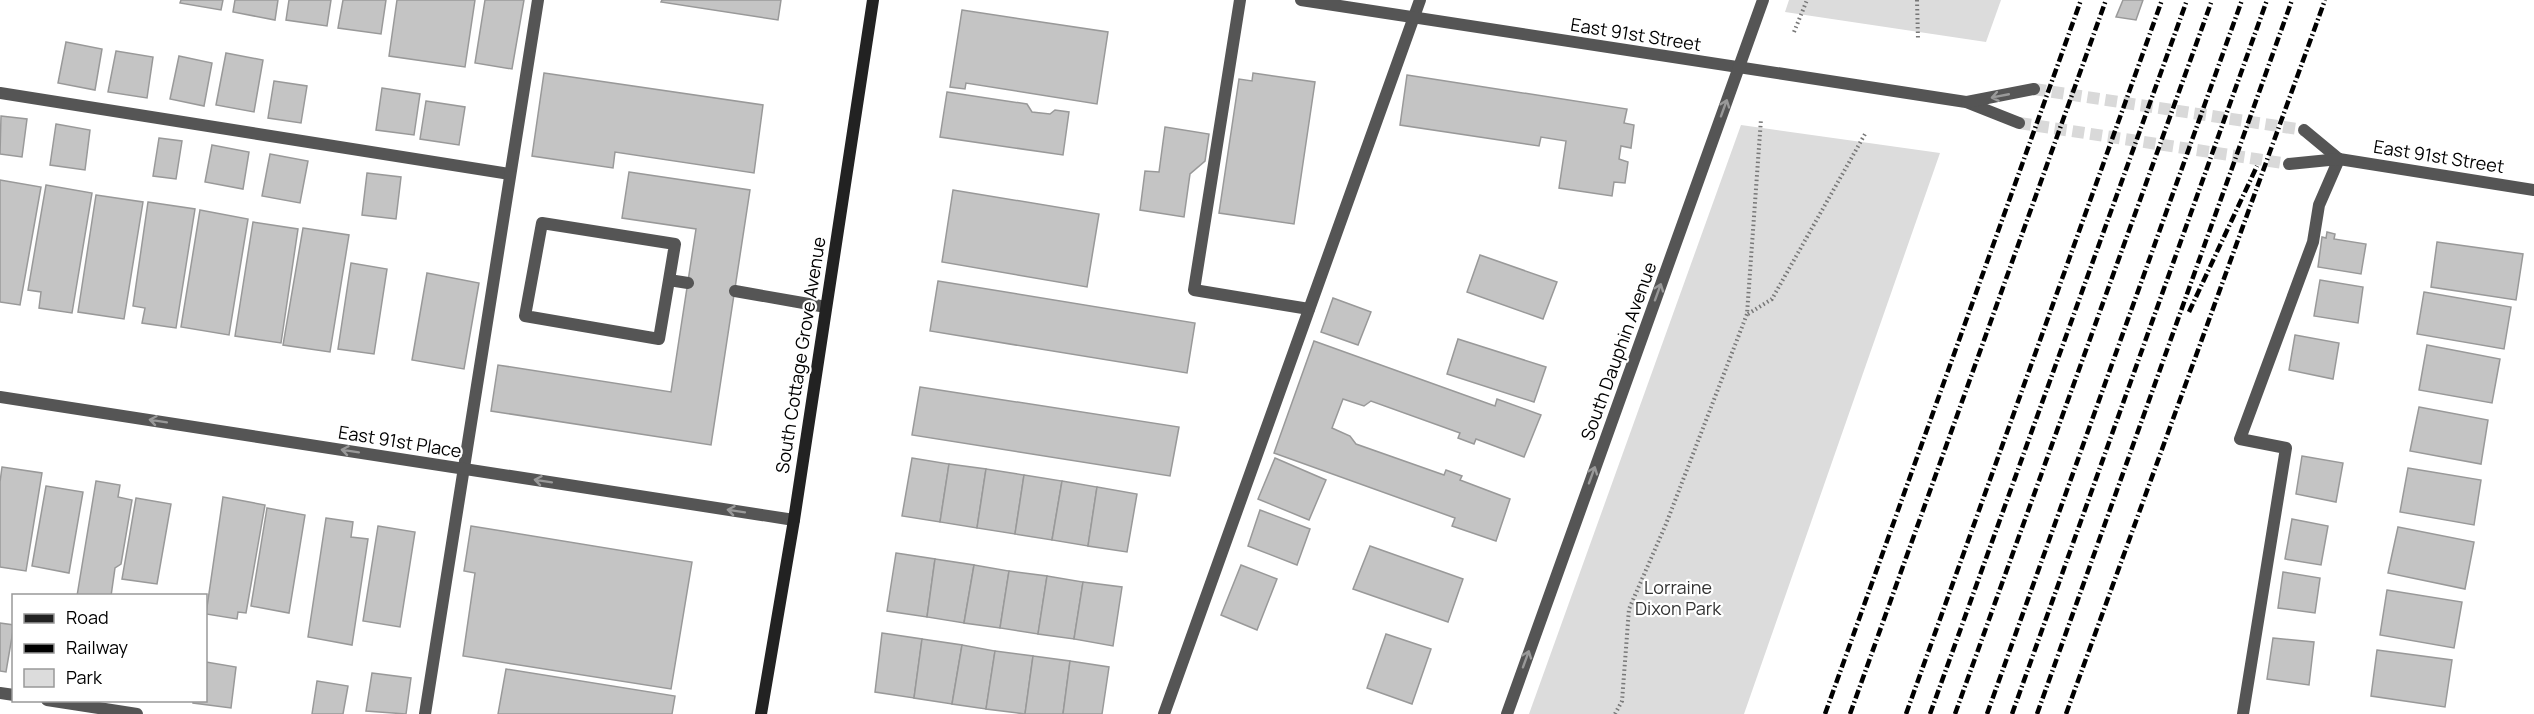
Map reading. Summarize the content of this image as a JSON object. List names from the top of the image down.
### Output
{
  "streets": {
    "main road": ["South Cottage Grove Avenue"],
    "street": ["East 91st Street", "South Dauphin Avenue", "East 91st Place"]
  },
  "crossings": [
    ["East 91st Street", "South Dauphin Avenue"],
    ["South Cottage Grove Avenue", "East 91st Place"]
  ],
  "one_way": ["South Dauphin Avenue", "East 91st Place"],
  "parks": ["Lorraine Dixon Park"],
  "legend": ["Road", "Railway", "Park"]
}
